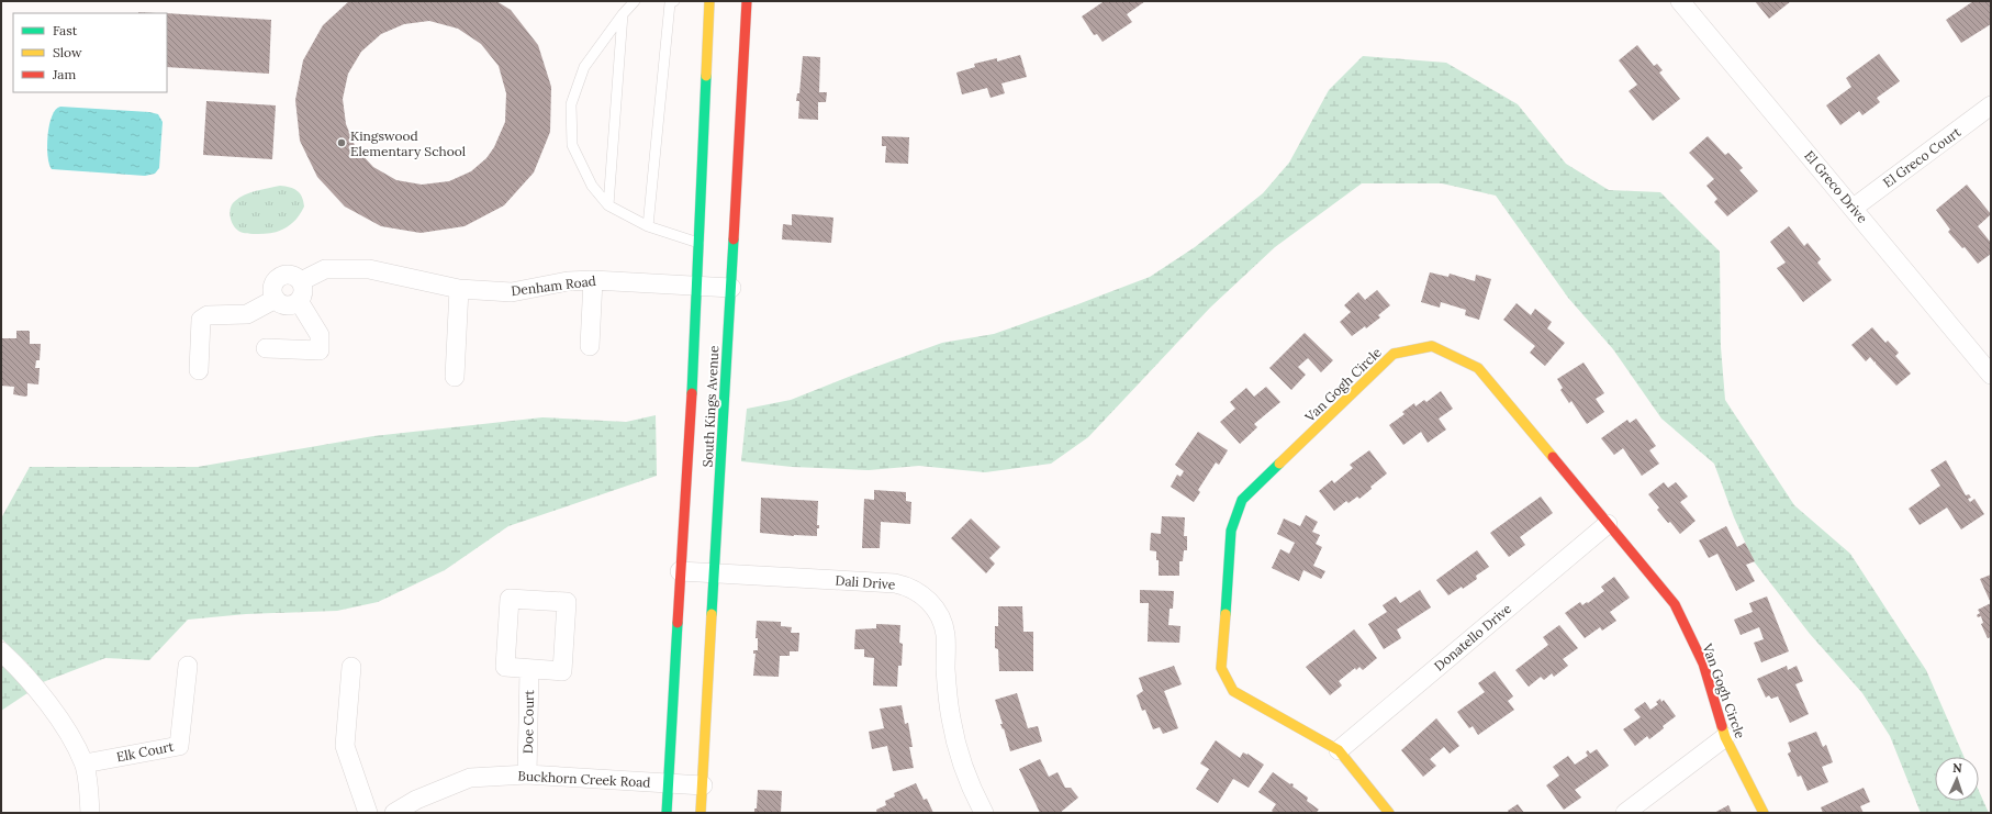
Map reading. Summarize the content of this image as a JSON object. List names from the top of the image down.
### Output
{
  "streets": {
    "main road": ["Van Gogh Circle", "South Kings Avenue"],
    "street": [
      "El Greco Court",
      "El Greco Drive",
      "Denham Road",
      "Dali Drive",
      "Donatello Drive",
      "Doe Court",
      "Elk Court",
      "Buckhorn Creek Road"
    ]
  },
  "crossings": [
    ["El Greco Court", "El Greco Drive"],
    ["Denham Road", "South Kings Avenue"],
    ["Van Gogh Circle", "Donatello Drive"],
    ["South Kings Avenue", "Dali Drive"],
    ["South Kings Avenue", "Buckhorn Creek Road"],
    ["Doe Court", "Buckhorn Creek Road"]
  ],
  "places": ["Kingswood Elementary School"],
  "legend": ["Fast", "Slow", "Jam"],
  "north": "top"
}
